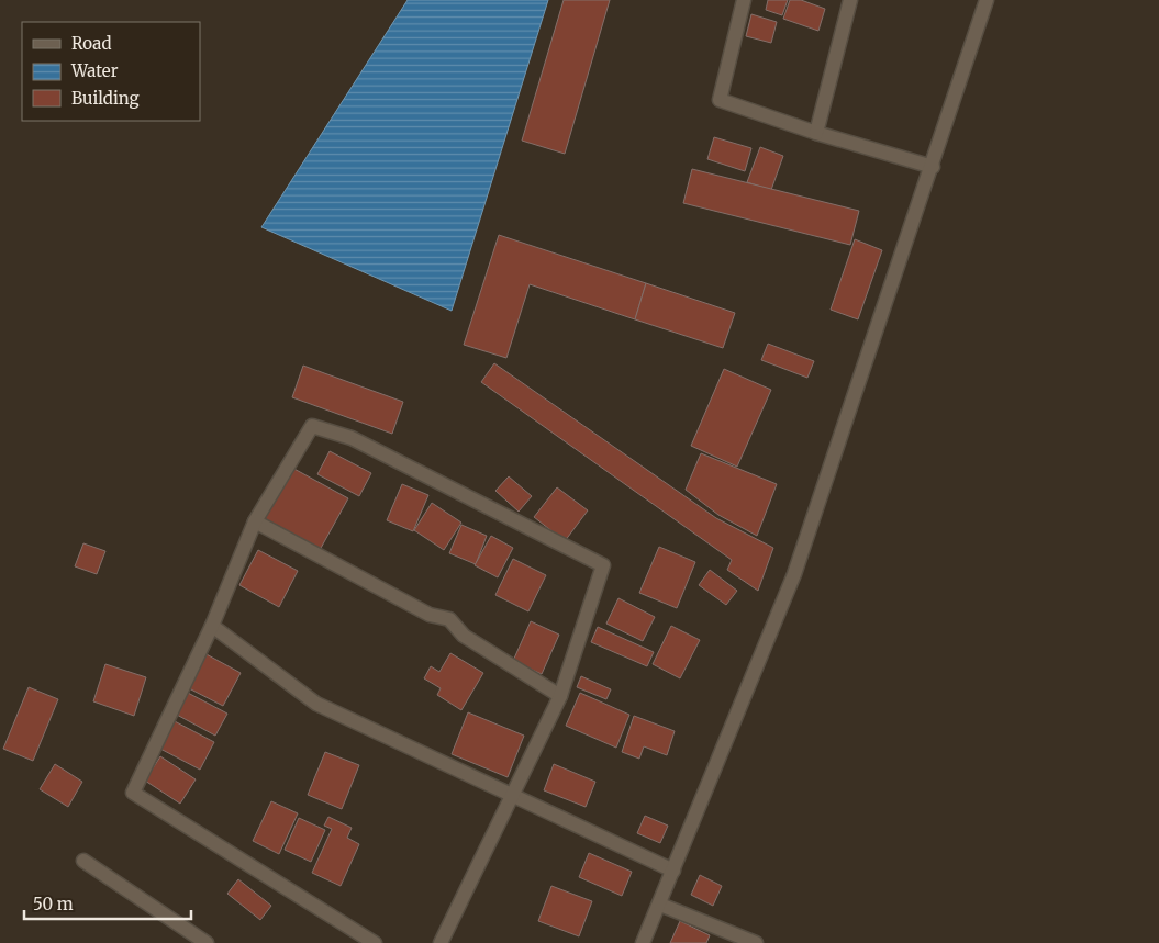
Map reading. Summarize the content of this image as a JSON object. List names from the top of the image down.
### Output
{
  "legend": ["Road", "Water", "Building"],
  "scale_bar": "50 m"
}
